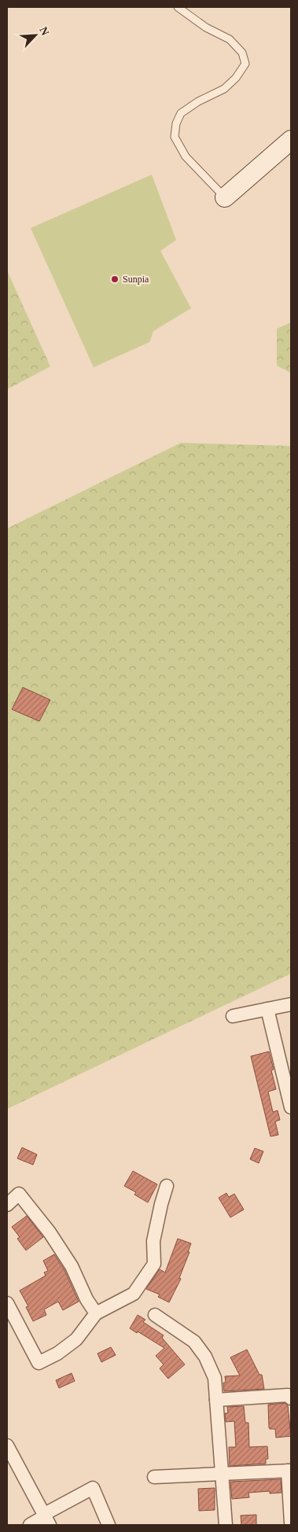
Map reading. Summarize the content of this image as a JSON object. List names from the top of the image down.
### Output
{
  "places": ["Sunpia"],
  "north": "top right"
}
